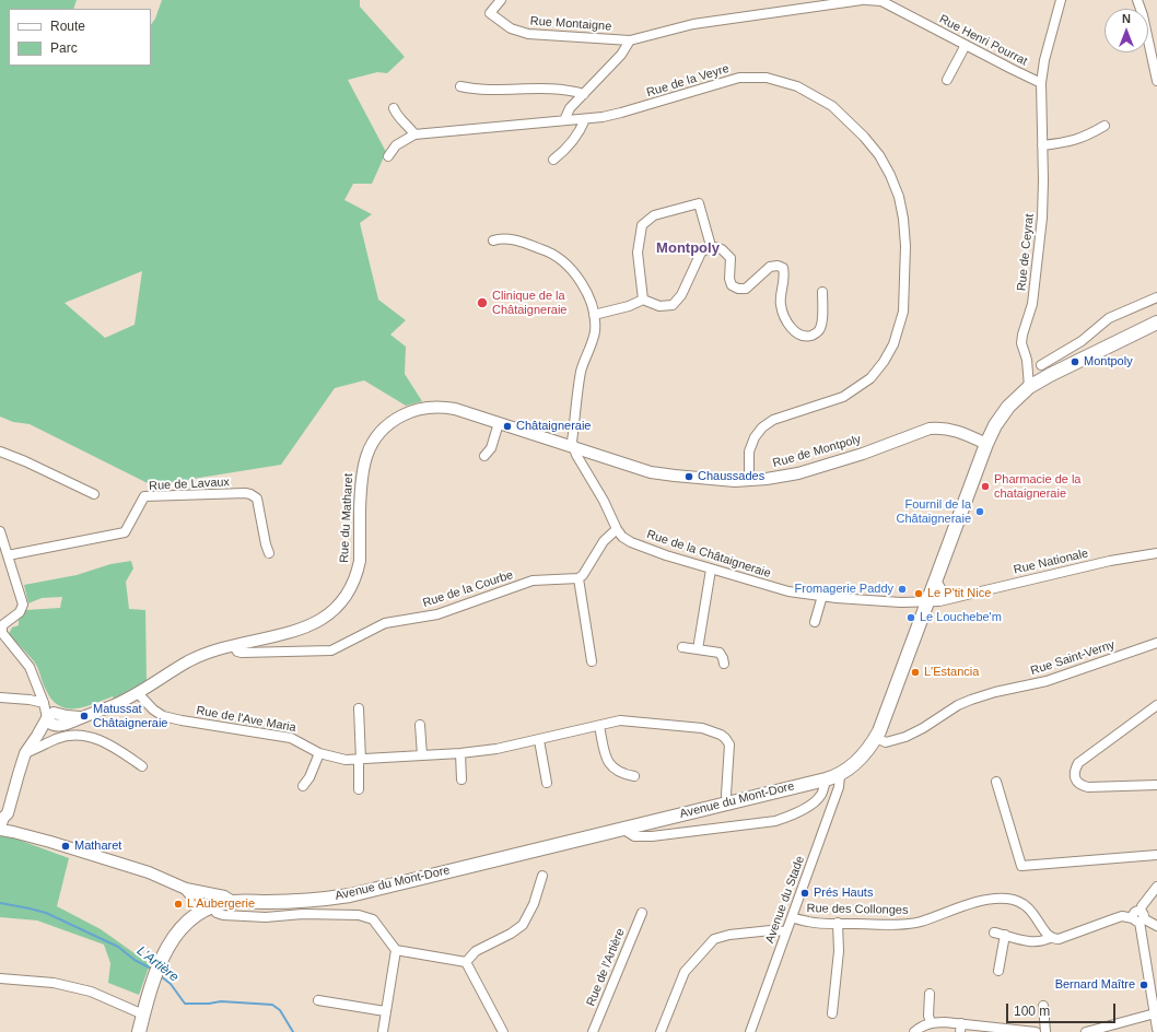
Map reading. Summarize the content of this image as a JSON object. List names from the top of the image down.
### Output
{
  "streets": {
    "main road": ["Avenue du Mont-Dore"],
    "street": [
      "Rue Montaigne",
      "Rue Henri Pourrat",
      "Rue de la Veyre",
      "Rue de Ceyrat",
      "Rue de Montpoly",
      "Rue de Lavaux",
      "Rue du Matharet",
      "Rue de la Châtaigneraie",
      "Rue Nationale",
      "Rue de la Courbe",
      "Rue Saint-Verny",
      "Rue de l'Ave Maria",
      "Avenue du Stade",
      "Rue des Collonges",
      "Rue de l'Artière"
    ]
  },
  "crossings": [
    ["Rue Henri Pourrat", "Rue de Ceyrat"],
    ["Rue de la Veyre", "Rue de Montpoly"],
    ["Rue de Ceyrat", "Avenue du Mont-Dore"],
    ["Rue de Montpoly", "Rue du Matharet"],
    ["Rue de Montpoly", "Rue de la Châtaigneraie"],
    ["Rue de Montpoly", "Avenue du Mont-Dore"],
    ["Rue du Matharet", "Rue de la Châtaigneraie"],
    ["Rue du Matharet", "Rue de la Courbe"],
    ["Rue du Matharet", "Rue de l'Ave Maria"],
    ["Rue de la Châtaigneraie", "Rue Nationale"],
    ["Rue de la Châtaigneraie", "Avenue du Mont-Dore"],
    ["Rue Nationale", "Avenue du Mont-Dore"],
    ["Rue Saint-Verny", "Avenue du Mont-Dore"],
    ["Rue de l'Ave Maria", "Avenue du Mont-Dore"],
    ["Avenue du Mont-Dore", "Avenue du Stade"],
    ["Avenue du Stade", "Rue des Collonges"]
  ],
  "districts": ["Montpoly"],
  "water": ["L'Artière"],
  "places": [
    "Clinique de la Châtaigneraie",
    "Montpoly",
    "Châtaigneraie",
    "Chaussades",
    "Pharmacie de la chataigneraie",
    "Fournil de la Châtaigneraie",
    "Fromagerie Paddy",
    "Le P'tit Nice",
    "Le Louchebe'm",
    "L'Estancia",
    "Matussat Châtaigneraie",
    "Matharet",
    "Prés Hauts",
    "L'Aubergerie",
    "Bernard Maître"
  ],
  "legend": ["Route", "Parc"],
  "scale_bar": "100 m",
  "north": "top"
}
